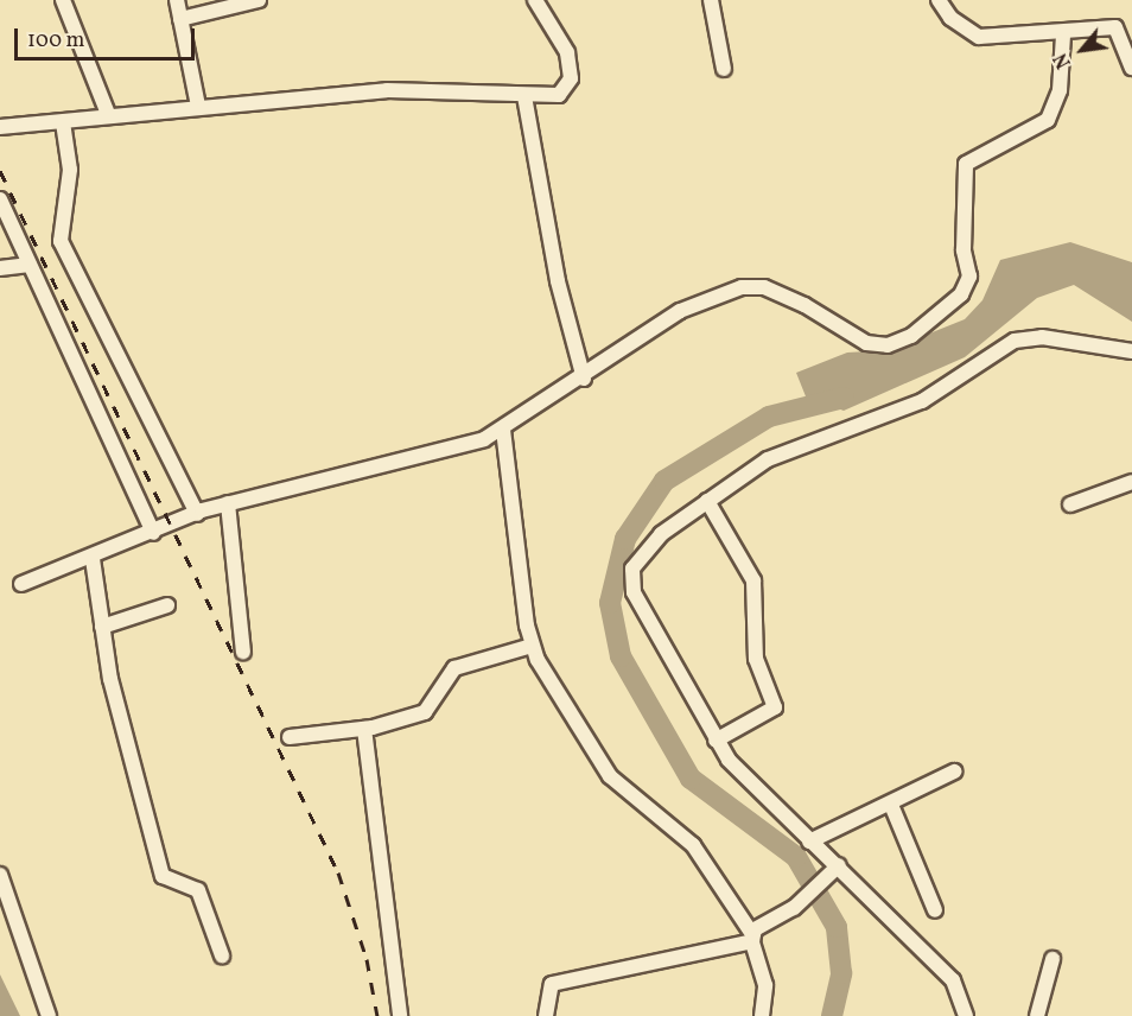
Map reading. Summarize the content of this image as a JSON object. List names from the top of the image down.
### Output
{
  "scale_bar": "100 m",
  "north": "bottom left"
}
